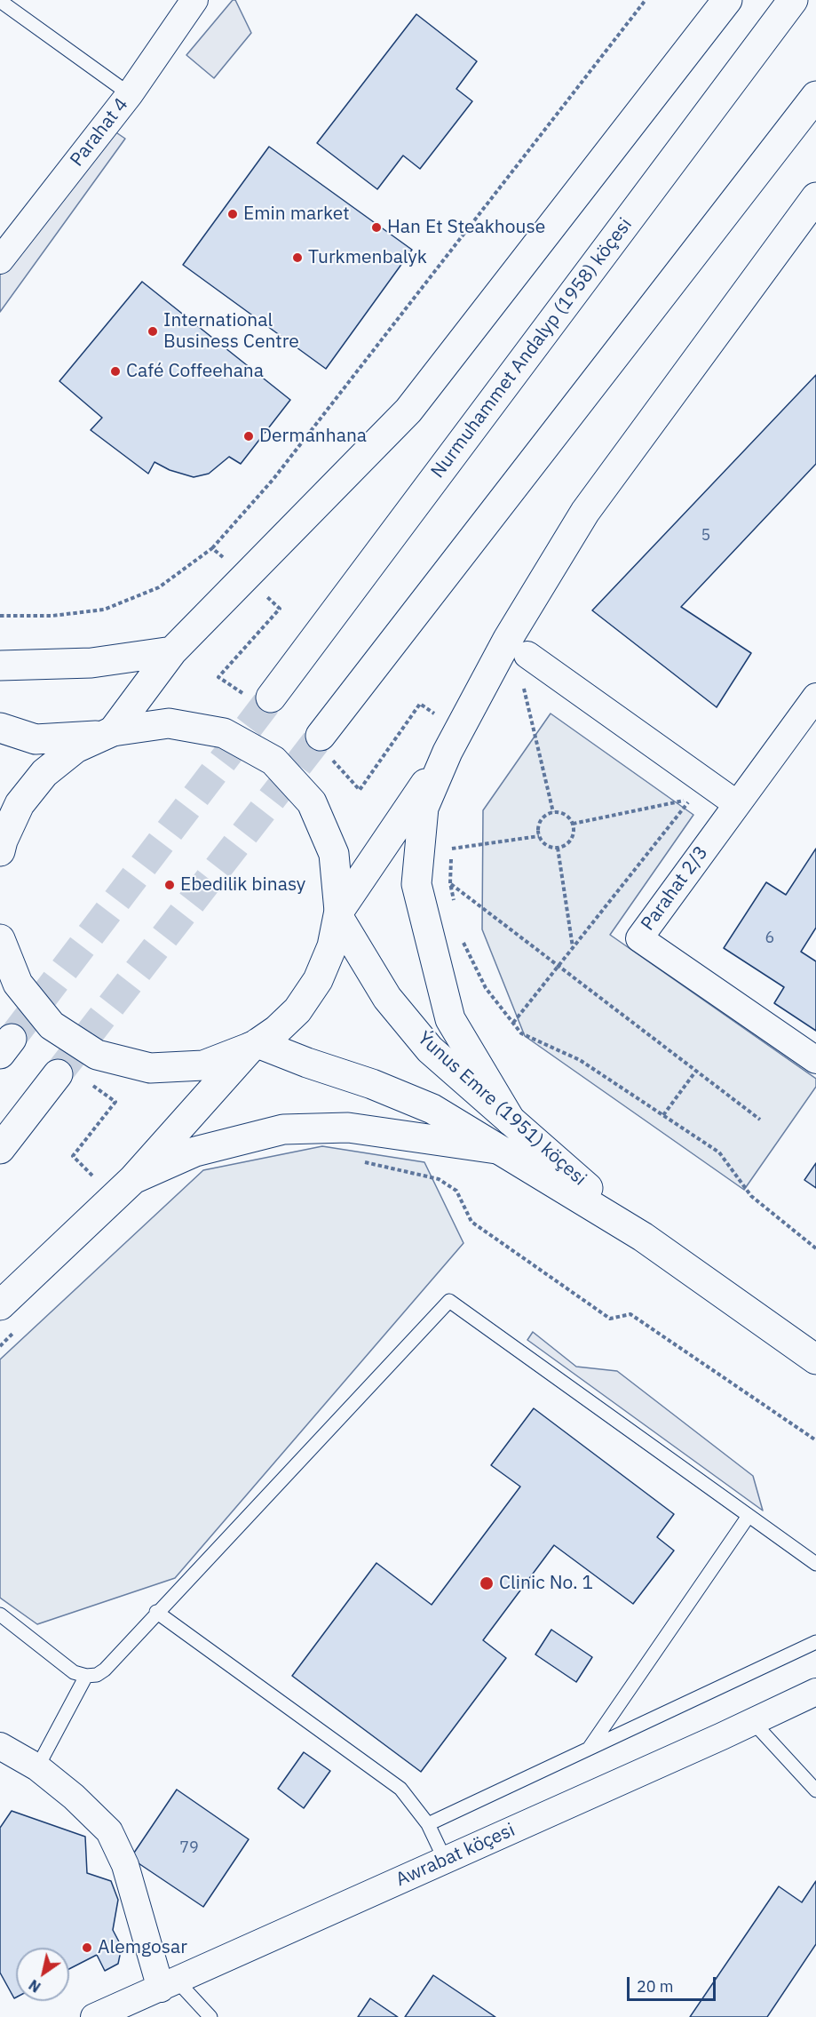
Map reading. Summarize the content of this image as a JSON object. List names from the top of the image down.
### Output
{
  "streets": {
    "main road": ["Nurmuhammet Andalyp (1958) köçesi", "Ýunus Emre (1951) köçesi"],
    "street": ["Parahat 4", "Parahat 2/3", "Awrabat köçesi"]
  },
  "places": [
    "Emin market",
    "Han Et Steakhouse",
    "Turkmenbalyk",
    "International Business Centre",
    "Café Coffeehana",
    "Dermanhana",
    "Ebedilik binasy",
    "Clinic No. 1",
    "Alemgosar"
  ],
  "house_numbers": ["5", "6", "79"],
  "scale_bar": "20 m",
  "north": "bottom left"
}
